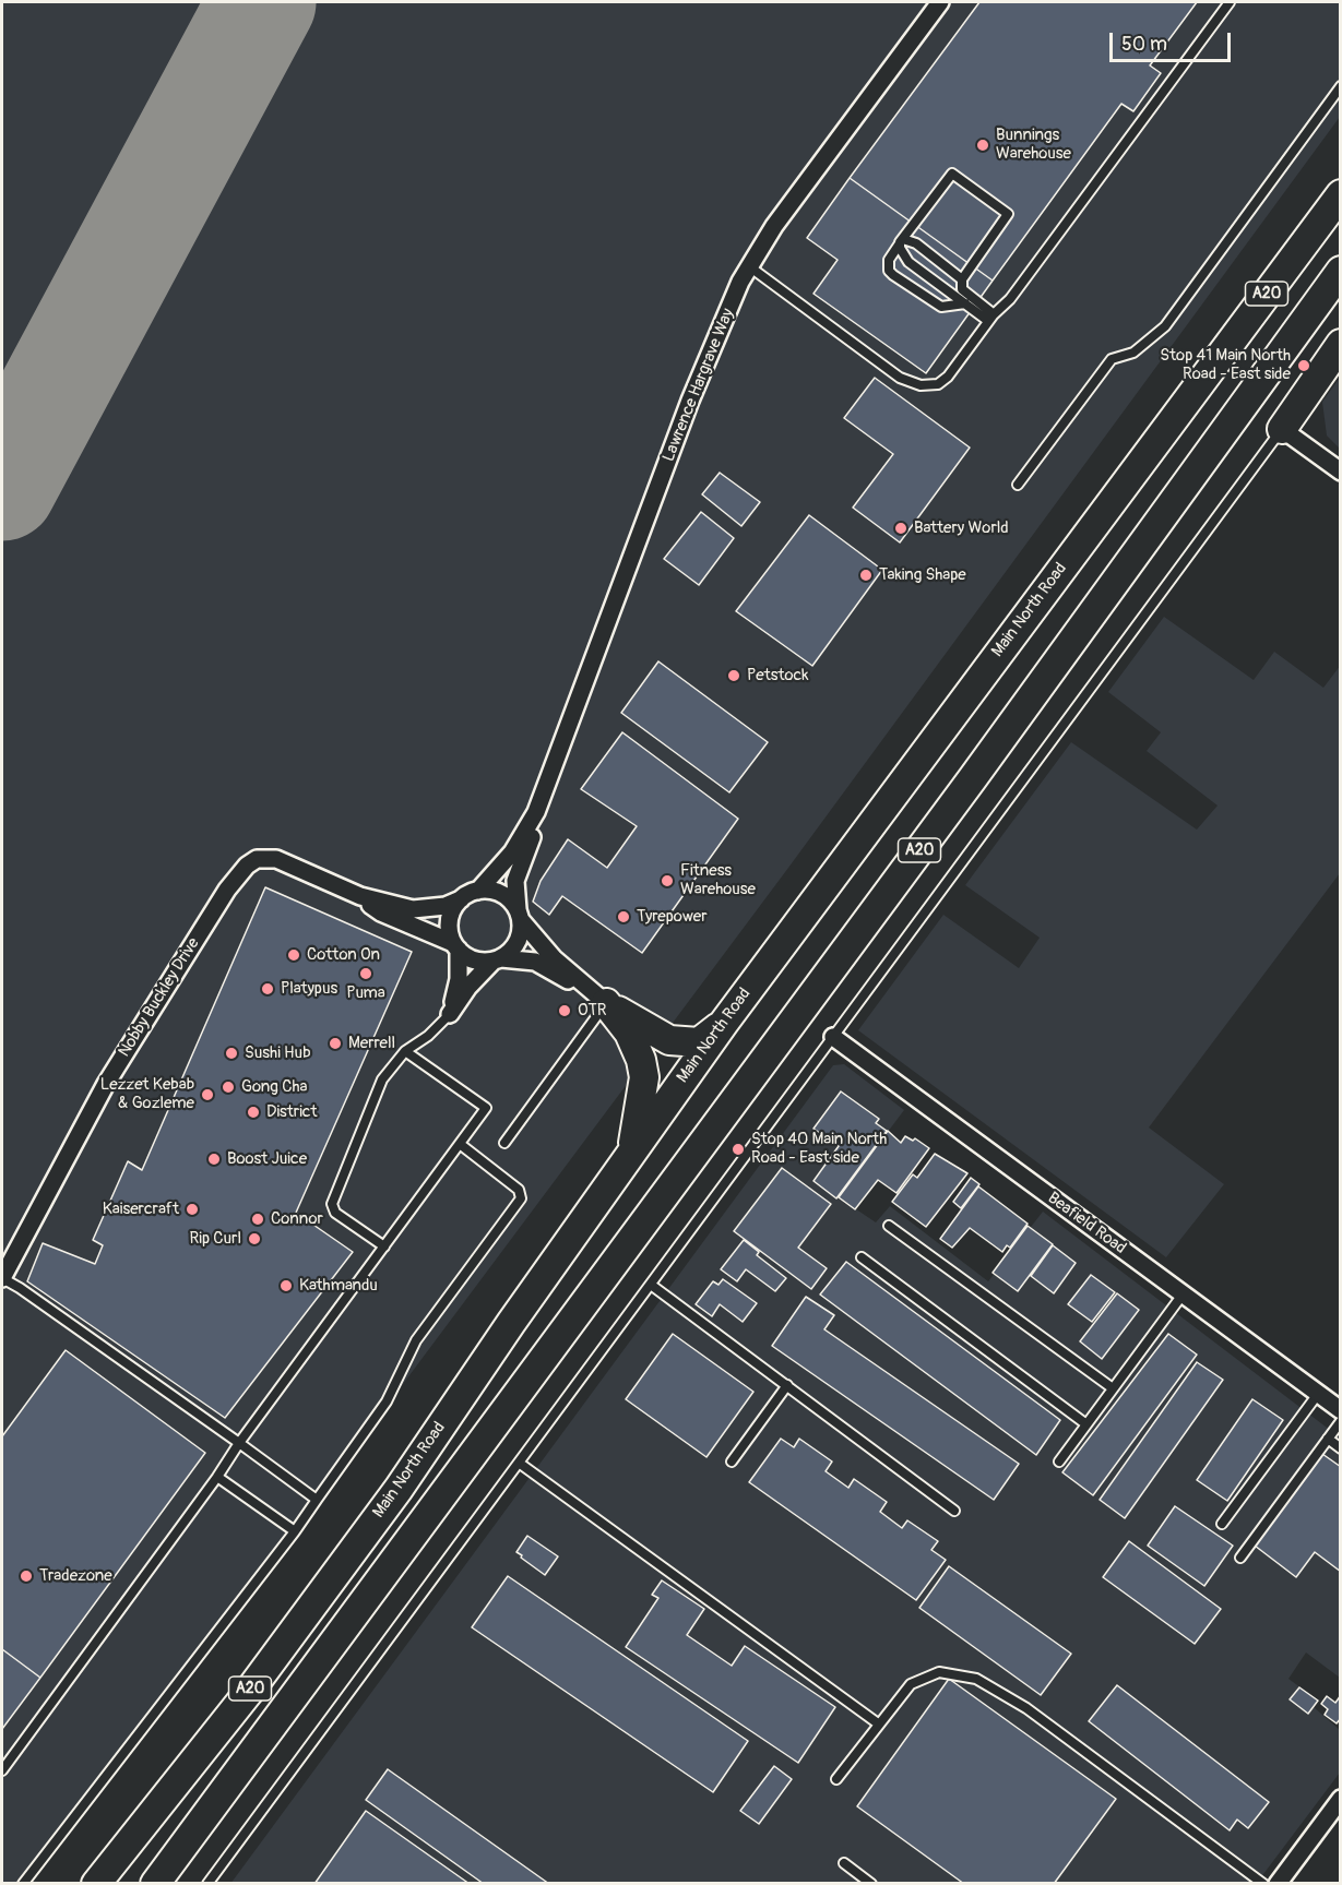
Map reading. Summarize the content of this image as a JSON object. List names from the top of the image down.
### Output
{
  "streets": {
    "highway": ["A20", "Main North Road"],
    "street": ["Lawrence Hargrave Way", "Nobby Buckley Drive", "Beafield Road"]
  },
  "crossings": [
    ["Lawrence Hargrave Way", "Nobby Buckley Drive"]
  ],
  "places": [
    "Bunnings Warehouse",
    "Stop 41 Main North Road - East side",
    "Battery World",
    "Taking Shape",
    "Petstock",
    "Fitness Warehouse",
    "Tyrepower",
    "Cotton On",
    "Puma",
    "Platypus",
    "OTR",
    "Merrell",
    "Sushi Hub",
    "Gong Cha",
    "Lezzet Kebab & Gozleme",
    "District",
    "Stop 40 Main North Road - East side",
    "Boost Juice",
    "Kaisercraft",
    "Connor",
    "Rip Curl",
    "Kathmandu",
    "Tradezone"
  ],
  "scale_bar": "50 m"
}
